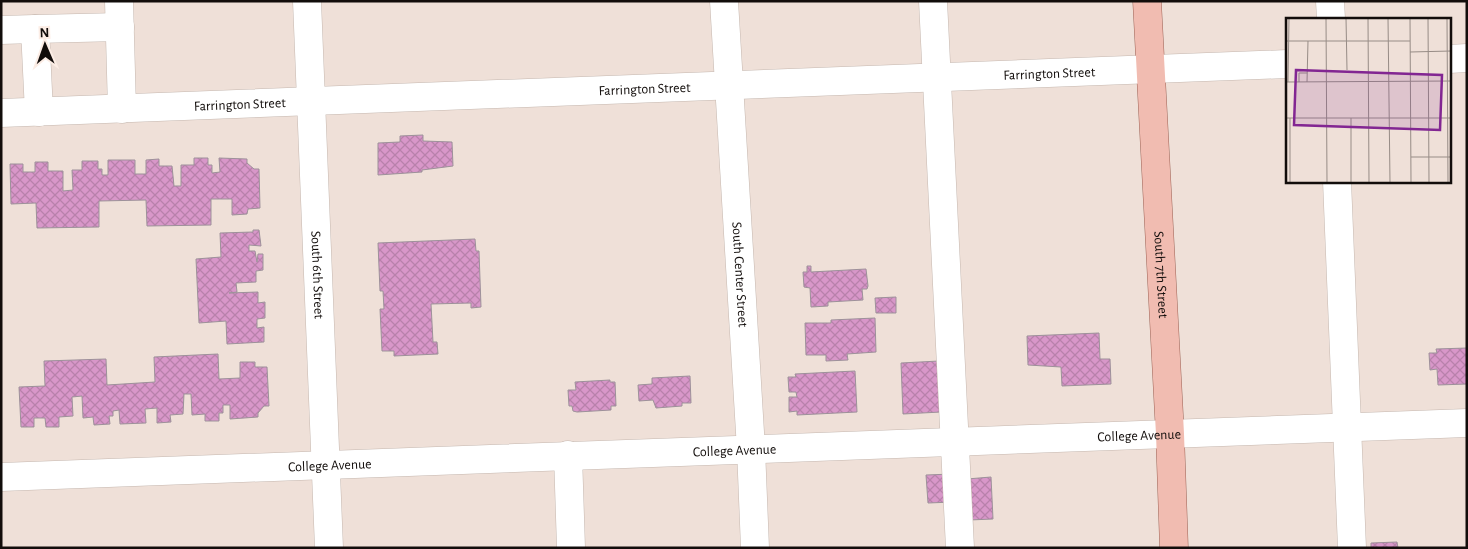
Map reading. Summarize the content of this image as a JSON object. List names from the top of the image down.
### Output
{
  "streets": {
    "main road": ["South 7th Street"],
    "street": [
      "Farrington Street",
      "South 6th Street",
      "South Center Street",
      "College Avenue"
    ]
  },
  "crossings": [
    ["Farrington Street", "South 6th Street"],
    ["Farrington Street", "South Center Street"],
    ["Farrington Street", "South 7th Street"],
    ["South 6th Street", "College Avenue"],
    ["South Center Street", "College Avenue"],
    ["South 7th Street", "College Avenue"]
  ],
  "north": "top"
}
